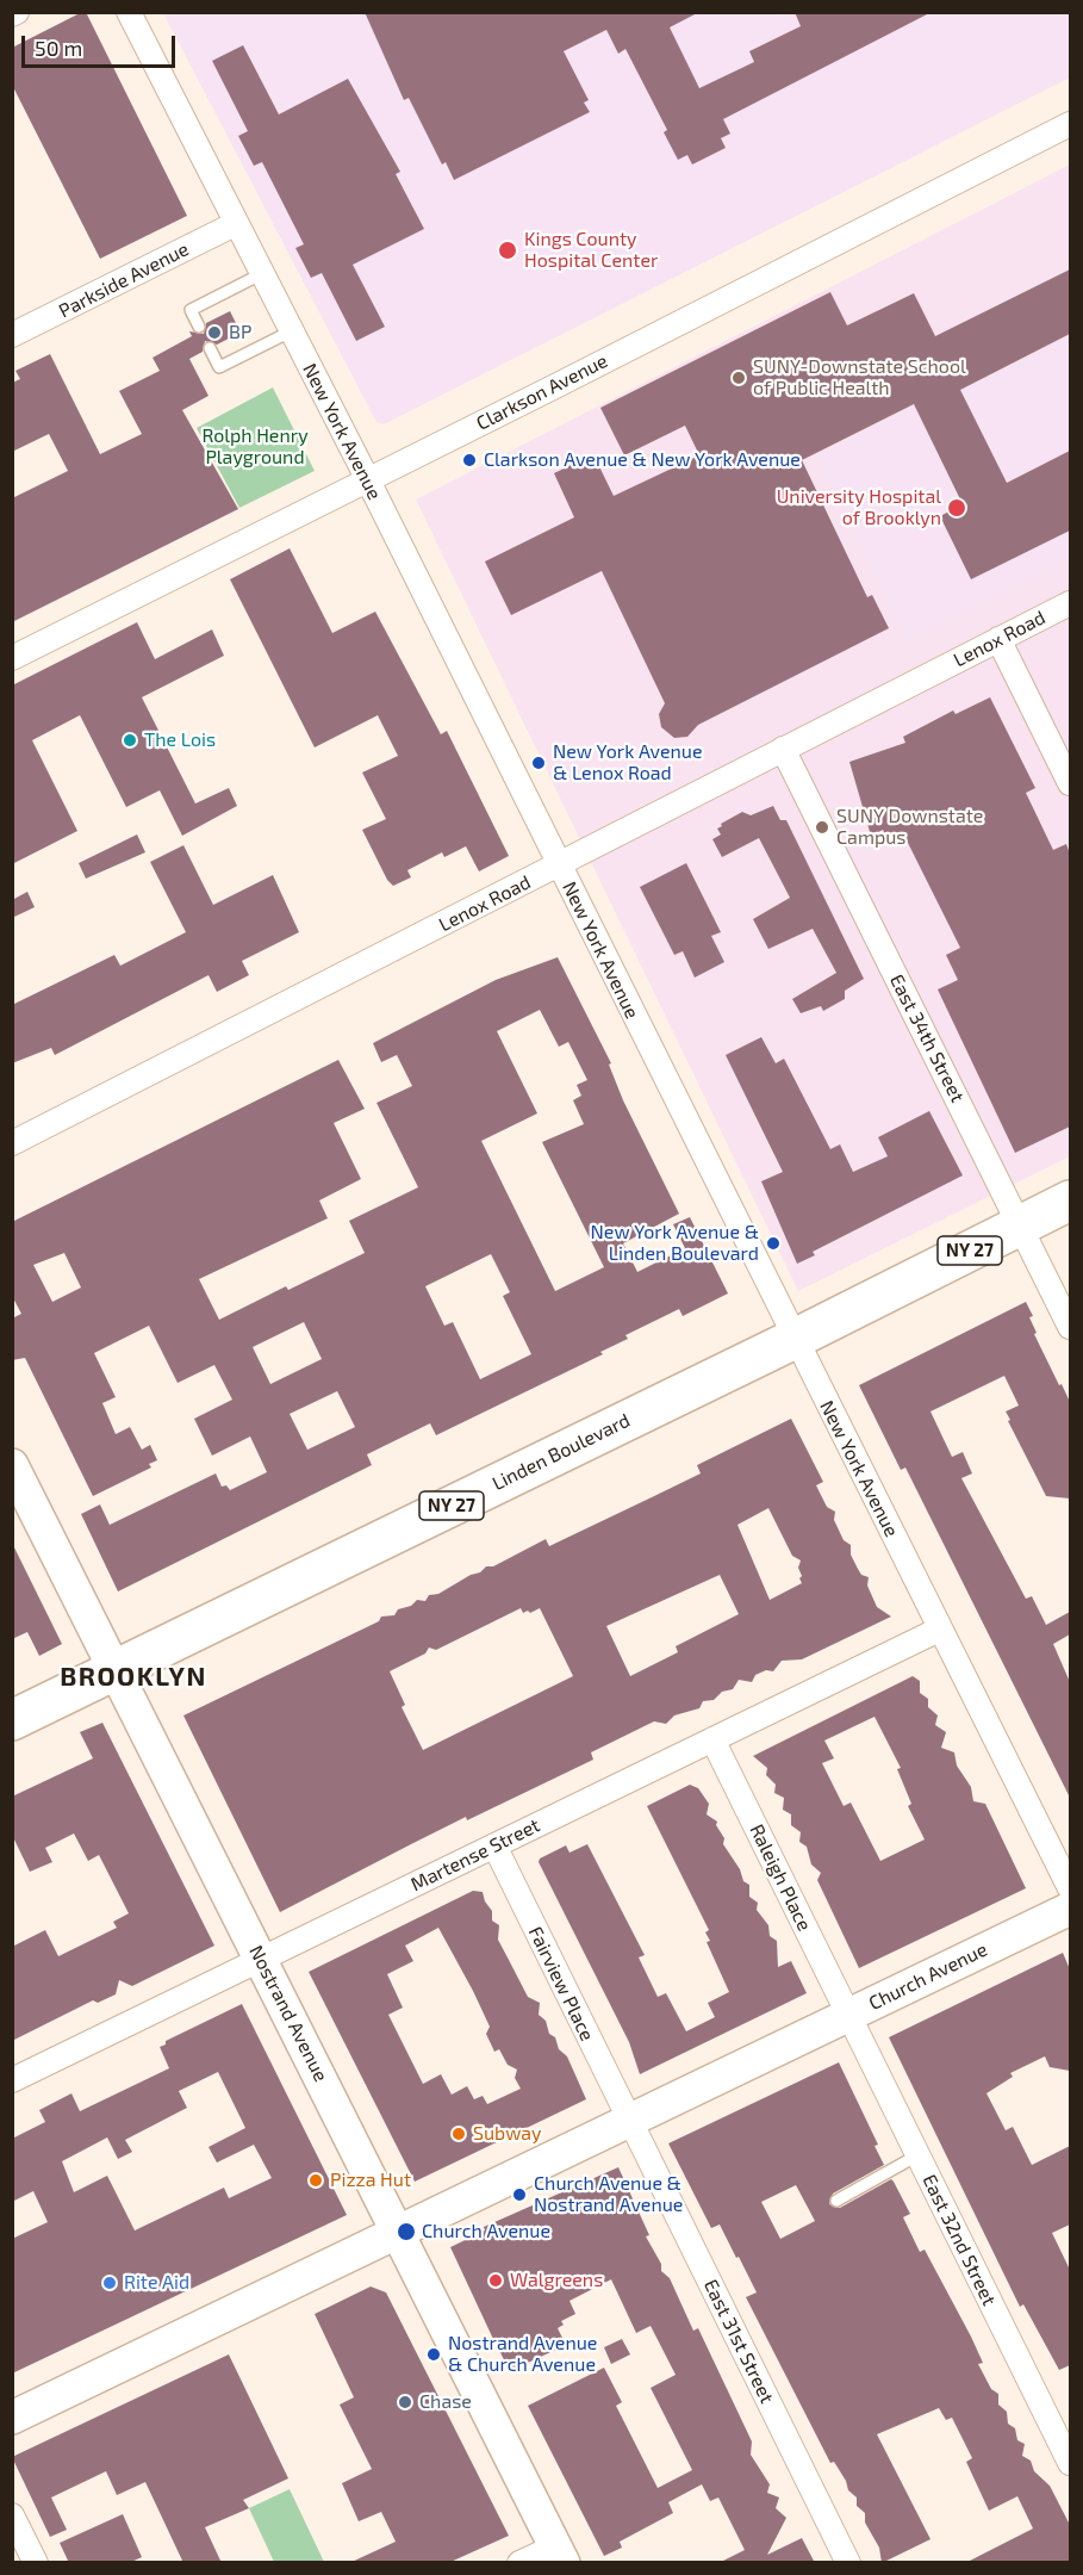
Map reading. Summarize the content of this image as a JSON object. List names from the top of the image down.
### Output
{
  "streets": {
    "highway": ["NY 27", "Linden Boulevard"],
    "main road": ["Church Avenue", "Nostrand Avenue"],
    "street": [
      "Parkside Avenue",
      "Clarkson Avenue",
      "New York Avenue",
      "Lenox Road",
      "East 34th Street",
      "Martense Street",
      "Raleigh Place",
      "Fairview Place",
      "East 32nd Street",
      "East 31st Street"
    ]
  },
  "crossings": [
    ["Parkside Avenue", "New York Avenue"],
    ["Clarkson Avenue", "New York Avenue"],
    ["New York Avenue", "Lenox Road"],
    ["New York Avenue", "Linden Boulevard"],
    ["New York Avenue", "Martense Street"],
    ["Lenox Road", "East 34th Street"],
    ["East 34th Street", "Linden Boulevard"],
    ["Linden Boulevard", "Nostrand Avenue"],
    ["Martense Street", "Raleigh Place"],
    ["Martense Street", "Fairview Place"],
    ["Martense Street", "Nostrand Avenue"],
    ["Raleigh Place", "Church Avenue"],
    ["Raleigh Place", "East 32nd Street"],
    ["Church Avenue", "Fairview Place"],
    ["Church Avenue", "Nostrand Avenue"],
    ["Church Avenue", "East 32nd Street"],
    ["Church Avenue", "East 31st Street"],
    ["Fairview Place", "East 31st Street"]
  ],
  "districts": ["BROOKLYN"],
  "parks": ["Rolph Henry Playground"],
  "places": [
    "Kings County Hospital Center",
    "BP",
    "SUNY-Downstate School of Public Health",
    "Clarkson Avenue & New York Avenue",
    "University Hospital of Brooklyn",
    "The Lois",
    "New York Avenue & Lenox Road",
    "SUNY Downstate Campus",
    "New York Avenue & Linden Boulevard",
    "Subway",
    "Pizza Hut",
    "Church Avenue & Nostrand Avenue",
    "Church Avenue",
    "Walgreens",
    "Rite Aid",
    "Nostrand Avenue & Church Avenue",
    "Chase"
  ],
  "scale_bar": "50 m"
}
